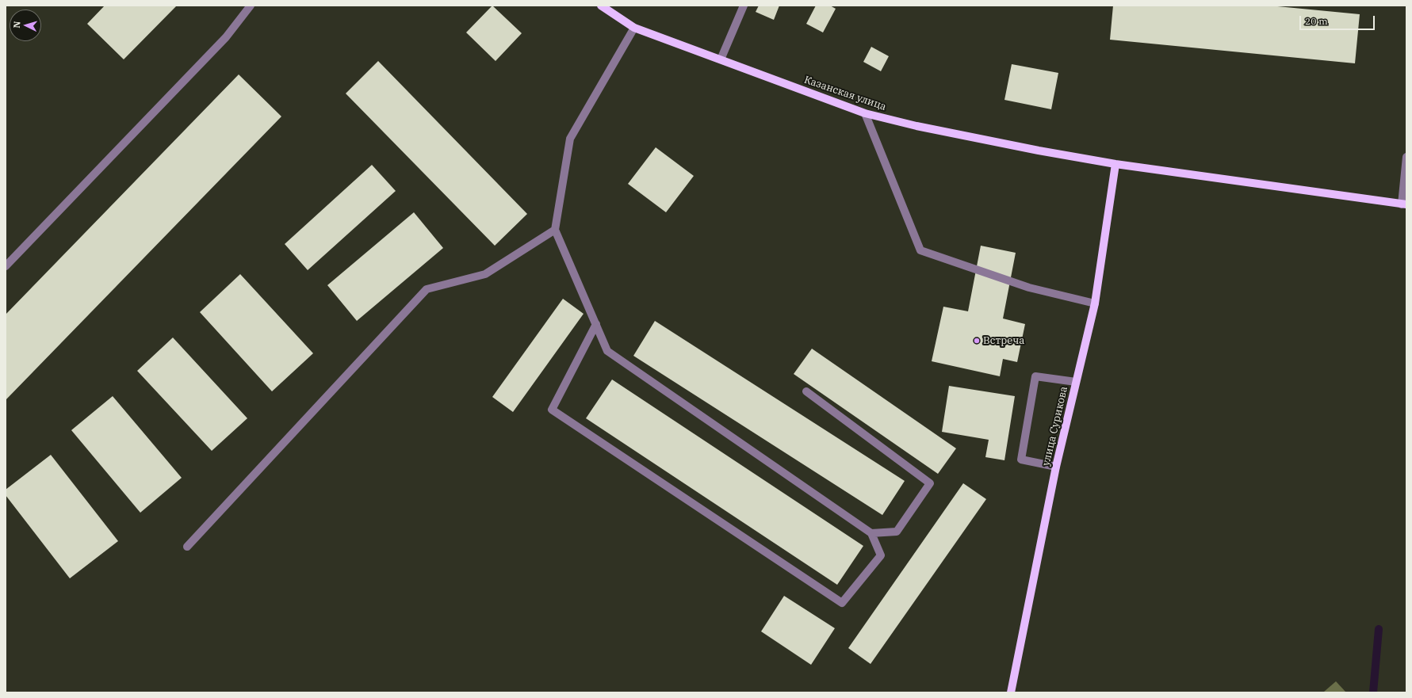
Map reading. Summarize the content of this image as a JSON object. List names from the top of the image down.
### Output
{
  "streets": {
    "main road": ["Казанская улица", "улица Сурикова"]
  },
  "crossings": [
    ["Казанская улица", "улица Сурикова"]
  ],
  "places": ["Встреча"],
  "scale_bar": "20 m",
  "north": "left"
}
